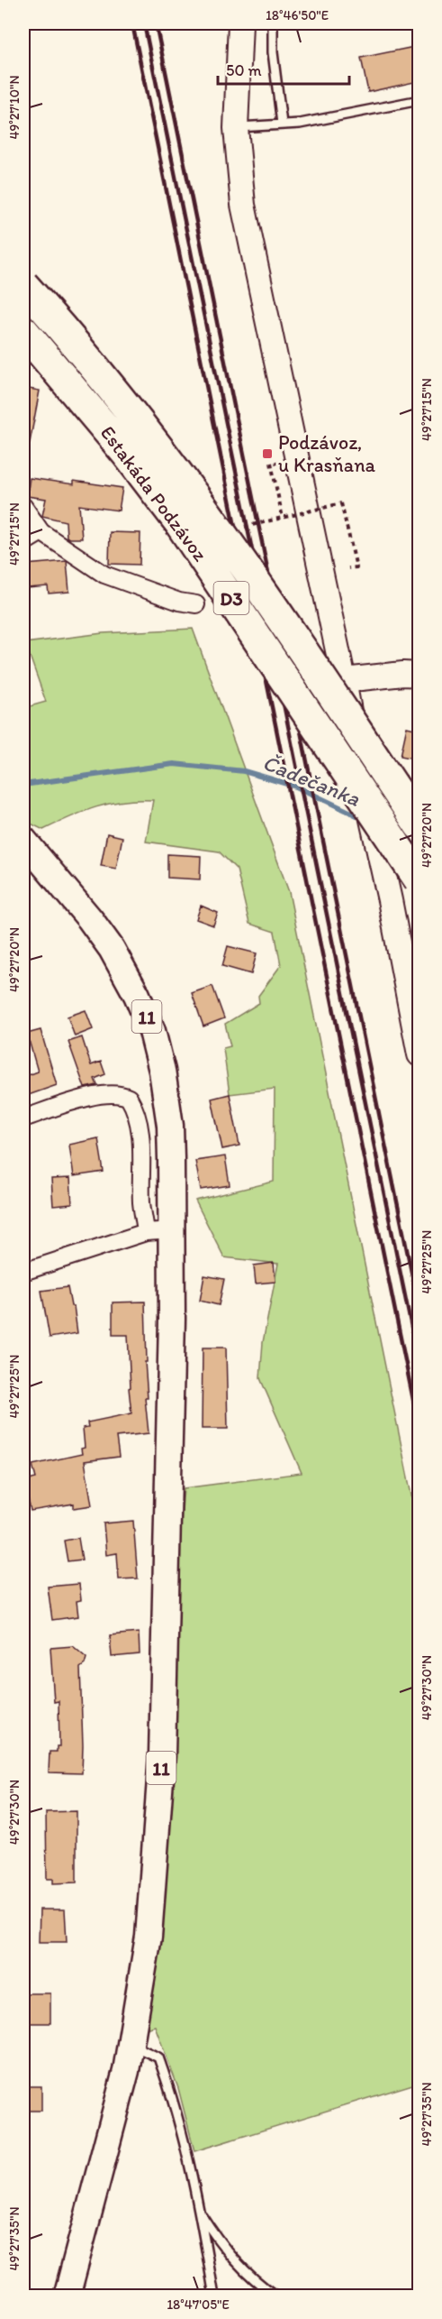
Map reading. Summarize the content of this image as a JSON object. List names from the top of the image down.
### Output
{
  "streets": {
    "highway": ["Estakáda Podzávoz", "D3"],
    "main road": ["11"]
  },
  "water": ["Čadečanka"],
  "places": {
    "transit": ["Podzávoz, u Krasňana"]
  },
  "scale_bar": "50 m",
  "coordinates": [
    "18°46'50\"E",
    "49°27'10\"N",
    "49°27'15\"N",
    "49°27'20\"N",
    "49°27'25\"N",
    "49°27'30\"N",
    "49°27'35\"N",
    "18°47'05\"E"
  ]
}
